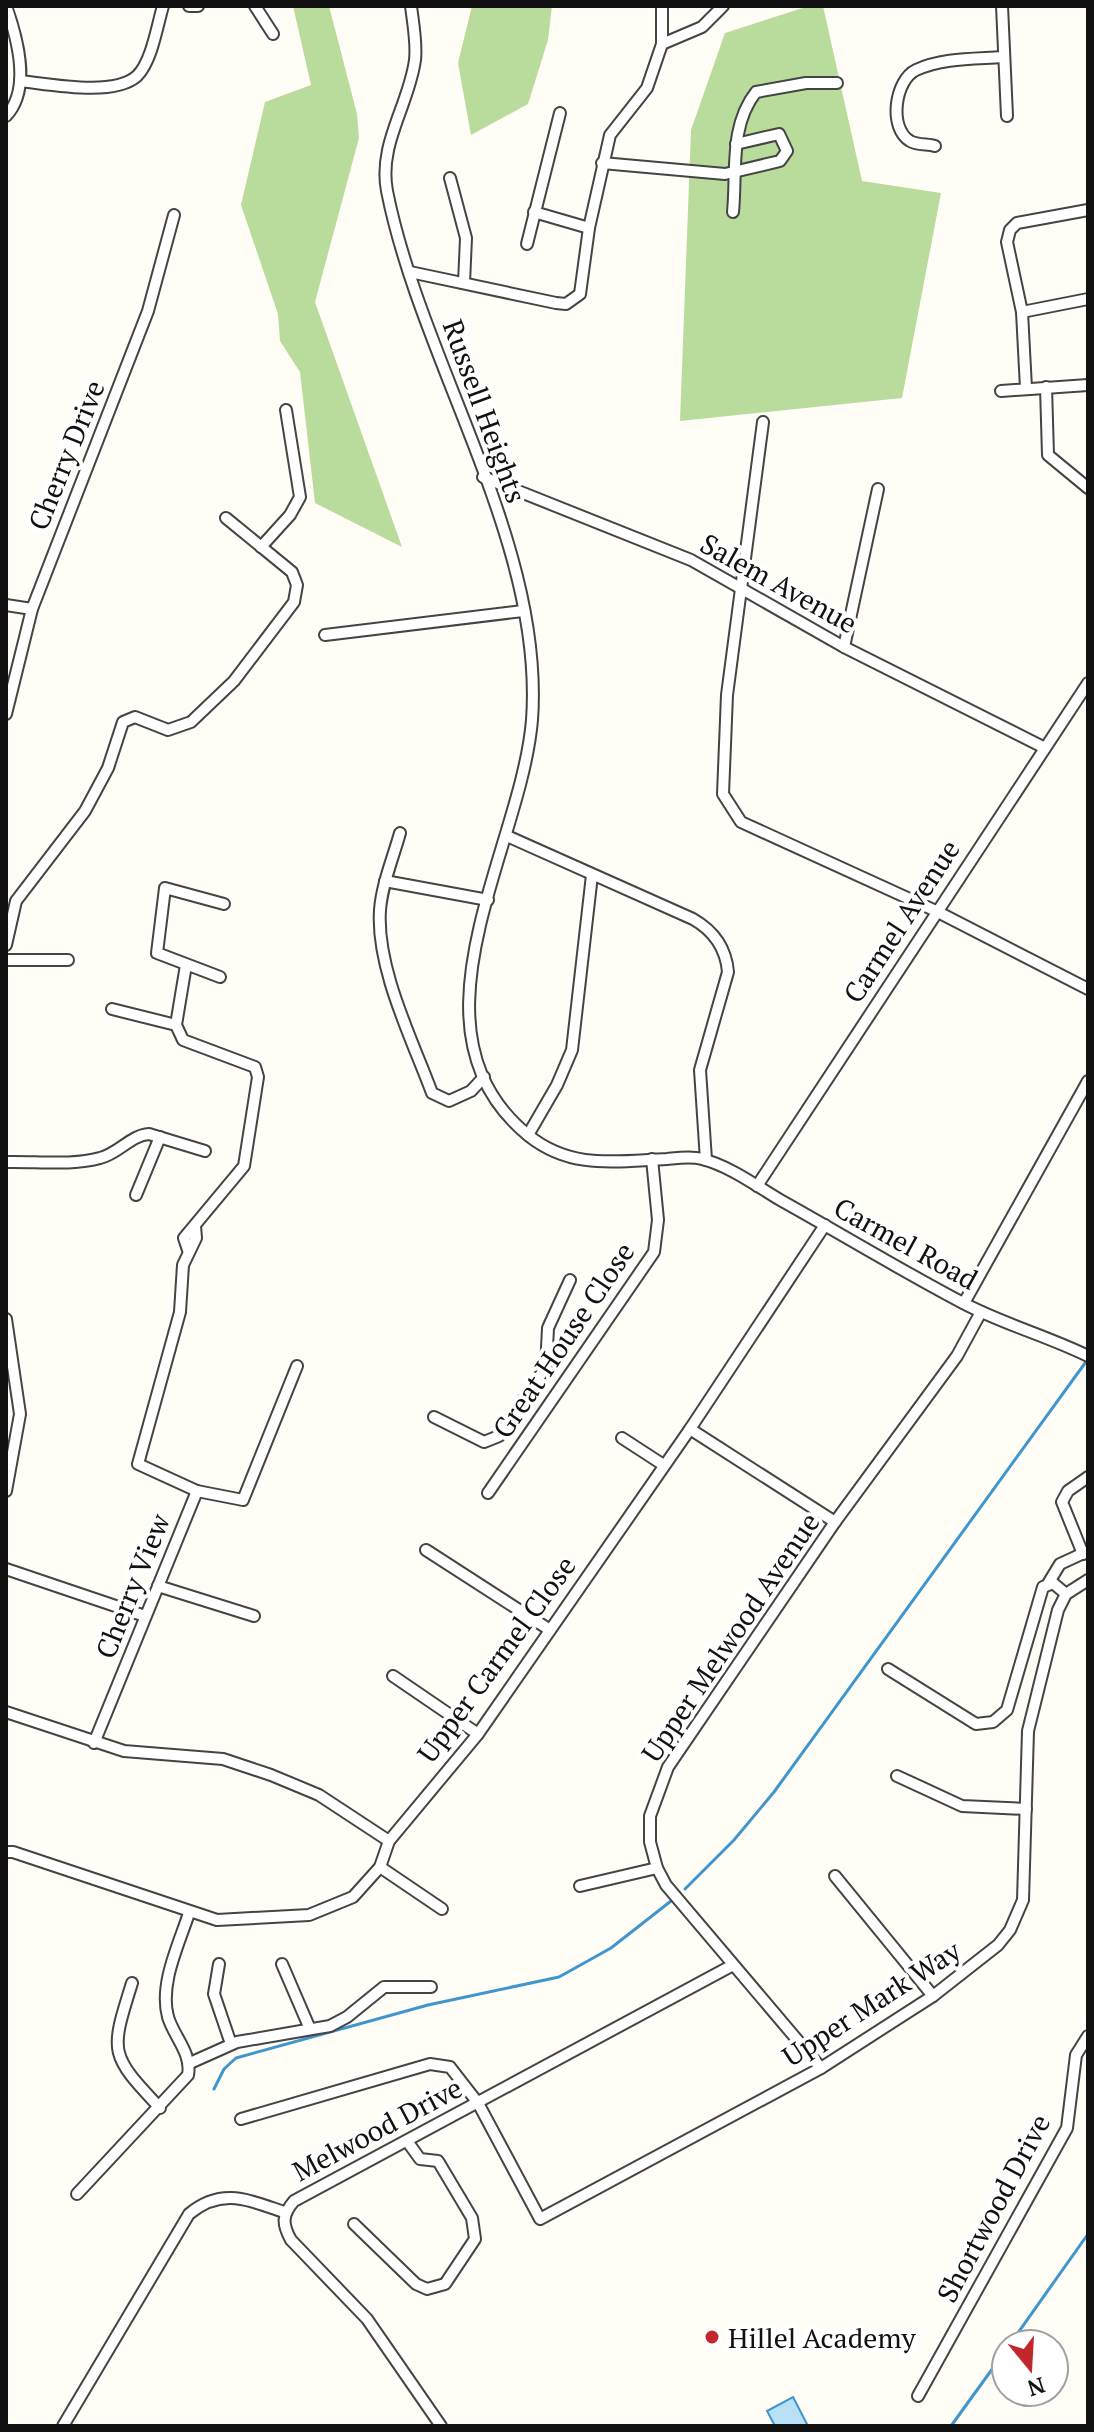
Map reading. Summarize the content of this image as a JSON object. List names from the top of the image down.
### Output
{
  "streets": {
    "street": [
      "Russell Heights",
      "Cherry Drive",
      "Salem Avenue",
      "Carmel Avenue",
      "Carmel Road",
      "Great House Close",
      "Cherry View",
      "Upper Melwood Avenue",
      "Upper Carmel Close",
      "Upper Mark Way",
      "Melwood Drive",
      "Shortwood Drive"
    ]
  },
  "crossings": [
    ["Russell Heights", "Salem Avenue"],
    ["Russell Heights", "Carmel Road"],
    ["Russell Heights", "Great House Close"],
    ["Salem Avenue", "Carmel Avenue"],
    ["Carmel Avenue", "Carmel Road"],
    ["Carmel Road", "Upper Melwood Avenue"],
    ["Carmel Road", "Upper Carmel Close"],
    ["Upper Melwood Avenue", "Upper Mark Way"],
    ["Upper Melwood Avenue", "Melwood Drive"],
    ["Upper Mark Way", "Melwood Drive"]
  ],
  "places": ["Hillel Academy"],
  "north": "bottom"
}
